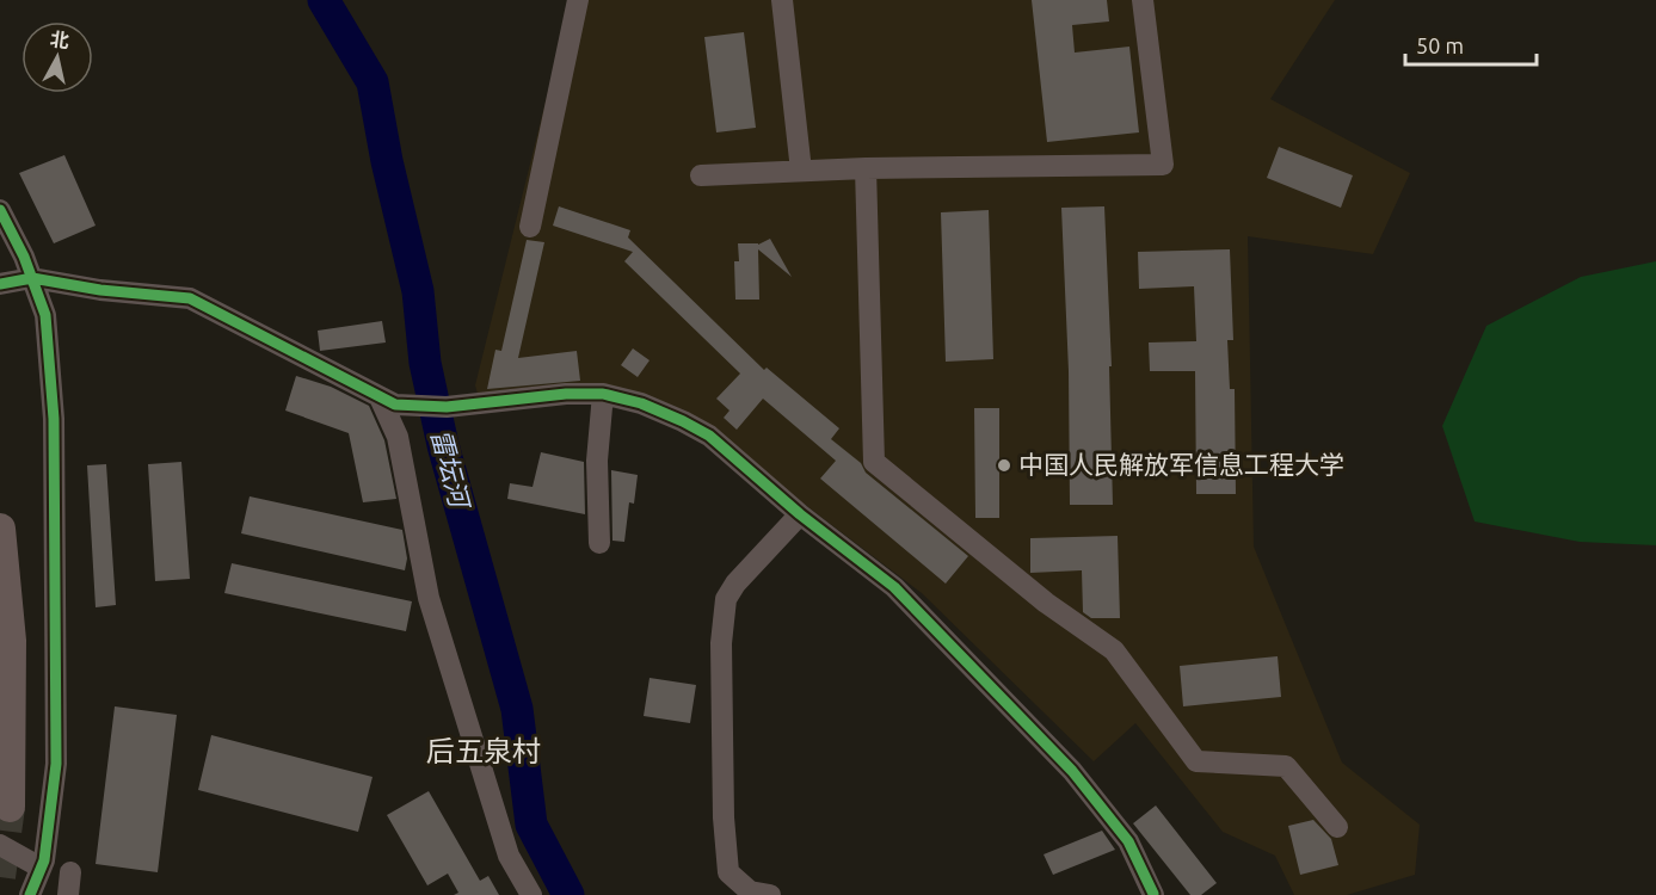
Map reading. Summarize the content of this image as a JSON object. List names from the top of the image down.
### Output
{
  "districts": ["后五泉村"],
  "water": ["雷坛河"],
  "places": ["中国人民解放军信息工程大学"],
  "scale_bar": "50 m",
  "north": "top"
}
